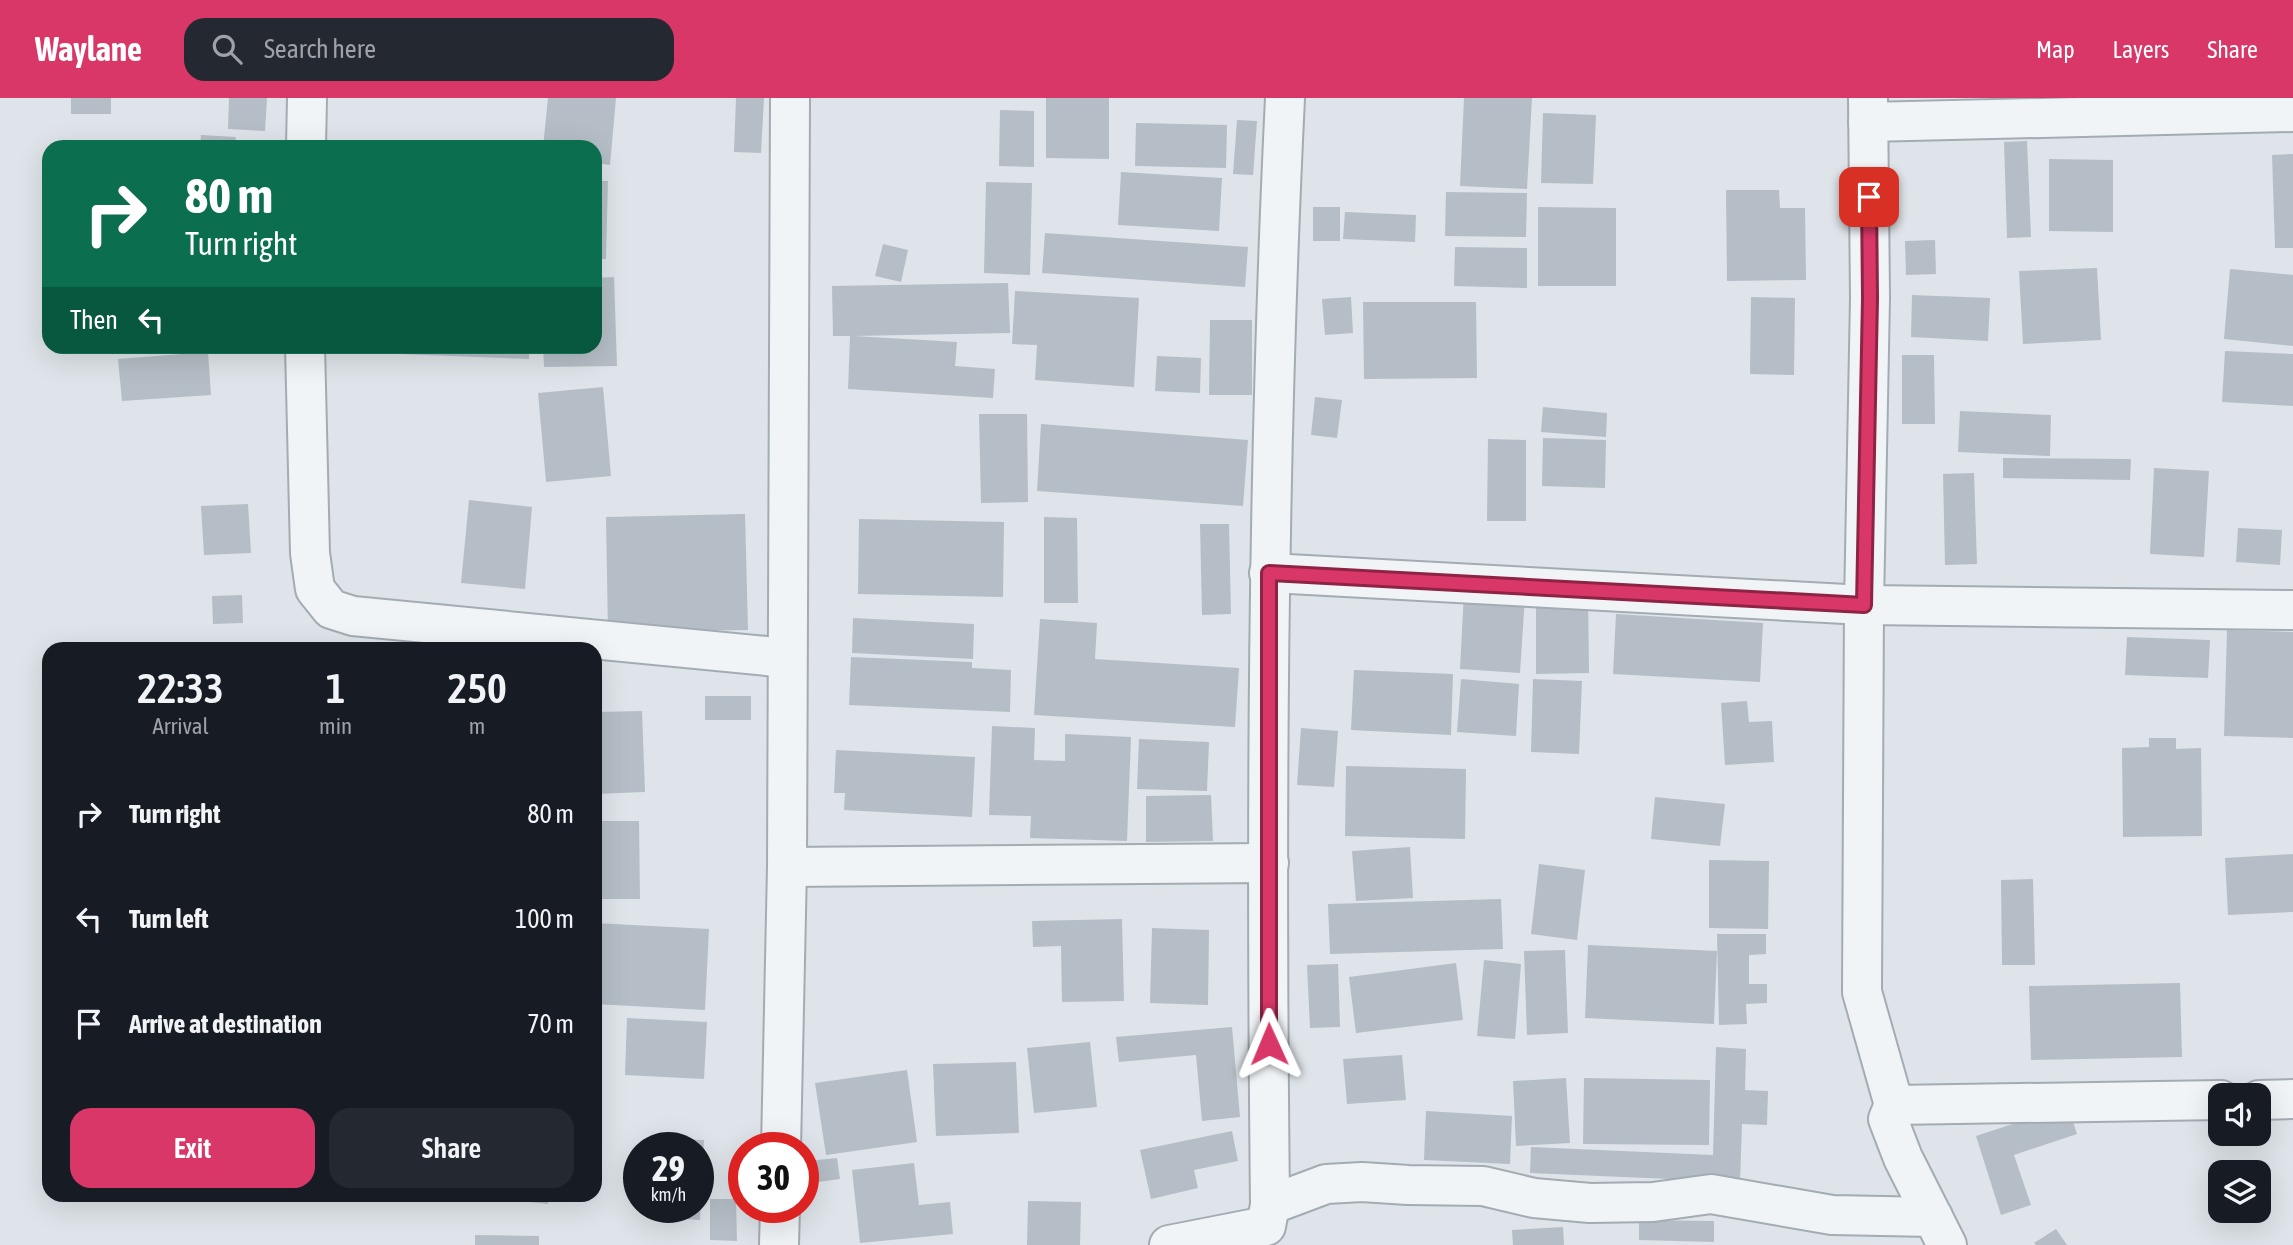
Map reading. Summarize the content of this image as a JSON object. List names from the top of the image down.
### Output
{
  "page": {
    "header": "Waylane",
    "search": "Search here",
    "nav": ["Map", "Layers", "Share"],
    "turn": ["80 m", "Turn right"],
    "then": "Then",
    "eta": [
      "22:33",
      "Arrival",
      "1",
      "min",
      "250",
      "m"
    ],
    "list": [
      {
        "name": "Turn right",
        "value": "80 m"
      },
      {
        "name": "Turn left",
        "value": "100 m"
      },
      {
        "name": "Arrive at destination",
        "value": "70 m"
      }
    ],
    "buttons": ["Exit", "Share"],
    "speed": "29 km/h",
    "limit": "30"
  }
}
